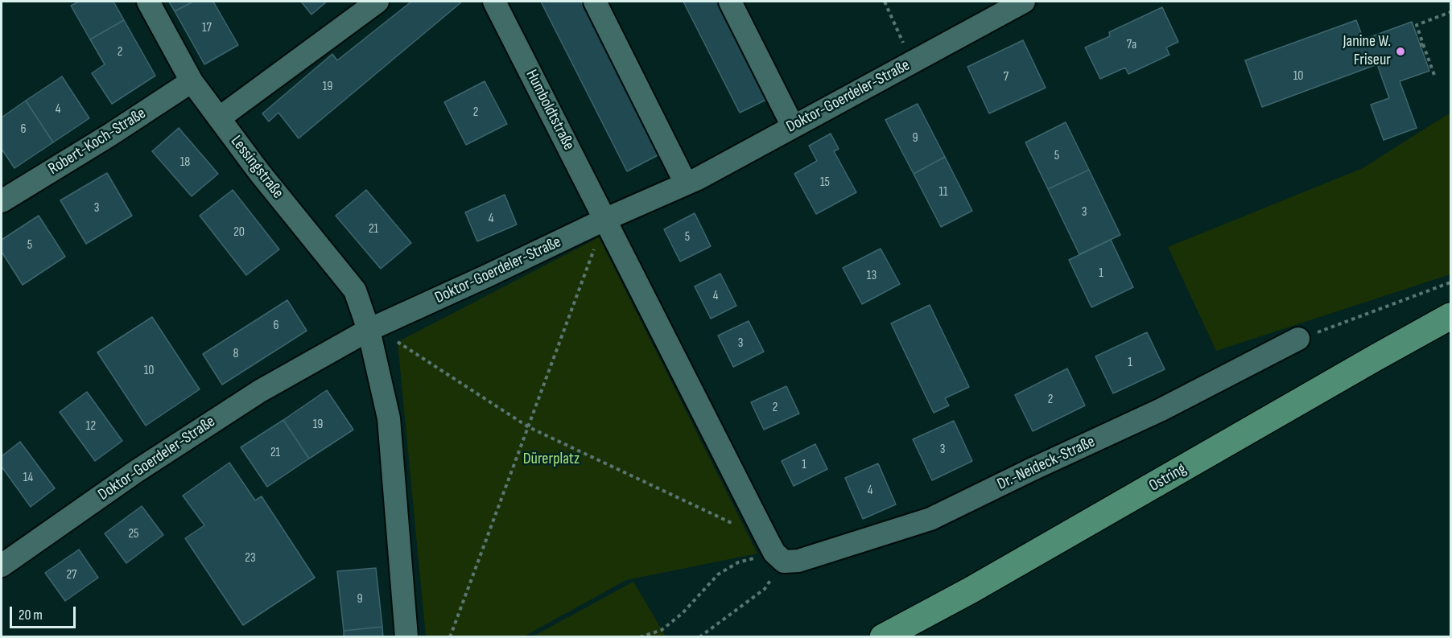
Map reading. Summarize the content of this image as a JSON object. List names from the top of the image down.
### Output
{
  "streets": {
    "main road": ["Ostring"],
    "street": [
      "Doktor-Goerdeler-Straße",
      "Humboldtstraße",
      "Robert-Koch-Straße",
      "Lessingstraße",
      "Dr.-Neideck-Straße"
    ]
  },
  "crossings": [
    ["Doktor-Goerdeler-Straße", "Humboldtstraße"],
    ["Doktor-Goerdeler-Straße", "Lessingstraße"],
    ["Robert-Koch-Straße", "Lessingstraße"]
  ],
  "parks": ["Dürerplatz"],
  "places": ["Janine W. Friseur"],
  "house_numbers": [
    "17",
    "7a",
    "2",
    "10",
    "7",
    "19",
    "4",
    "2",
    "6",
    "9",
    "5",
    "18",
    "15",
    "11",
    "3",
    "3",
    "4",
    "21",
    "20",
    "5",
    "5",
    "1",
    "13",
    "4",
    "6",
    "3",
    "8",
    "1",
    "10",
    "2",
    "2",
    "19",
    "12",
    "3",
    "21",
    "1",
    "14",
    "4",
    "25",
    "23",
    "27",
    "9"
  ],
  "scale_bar": "20 m"
}
